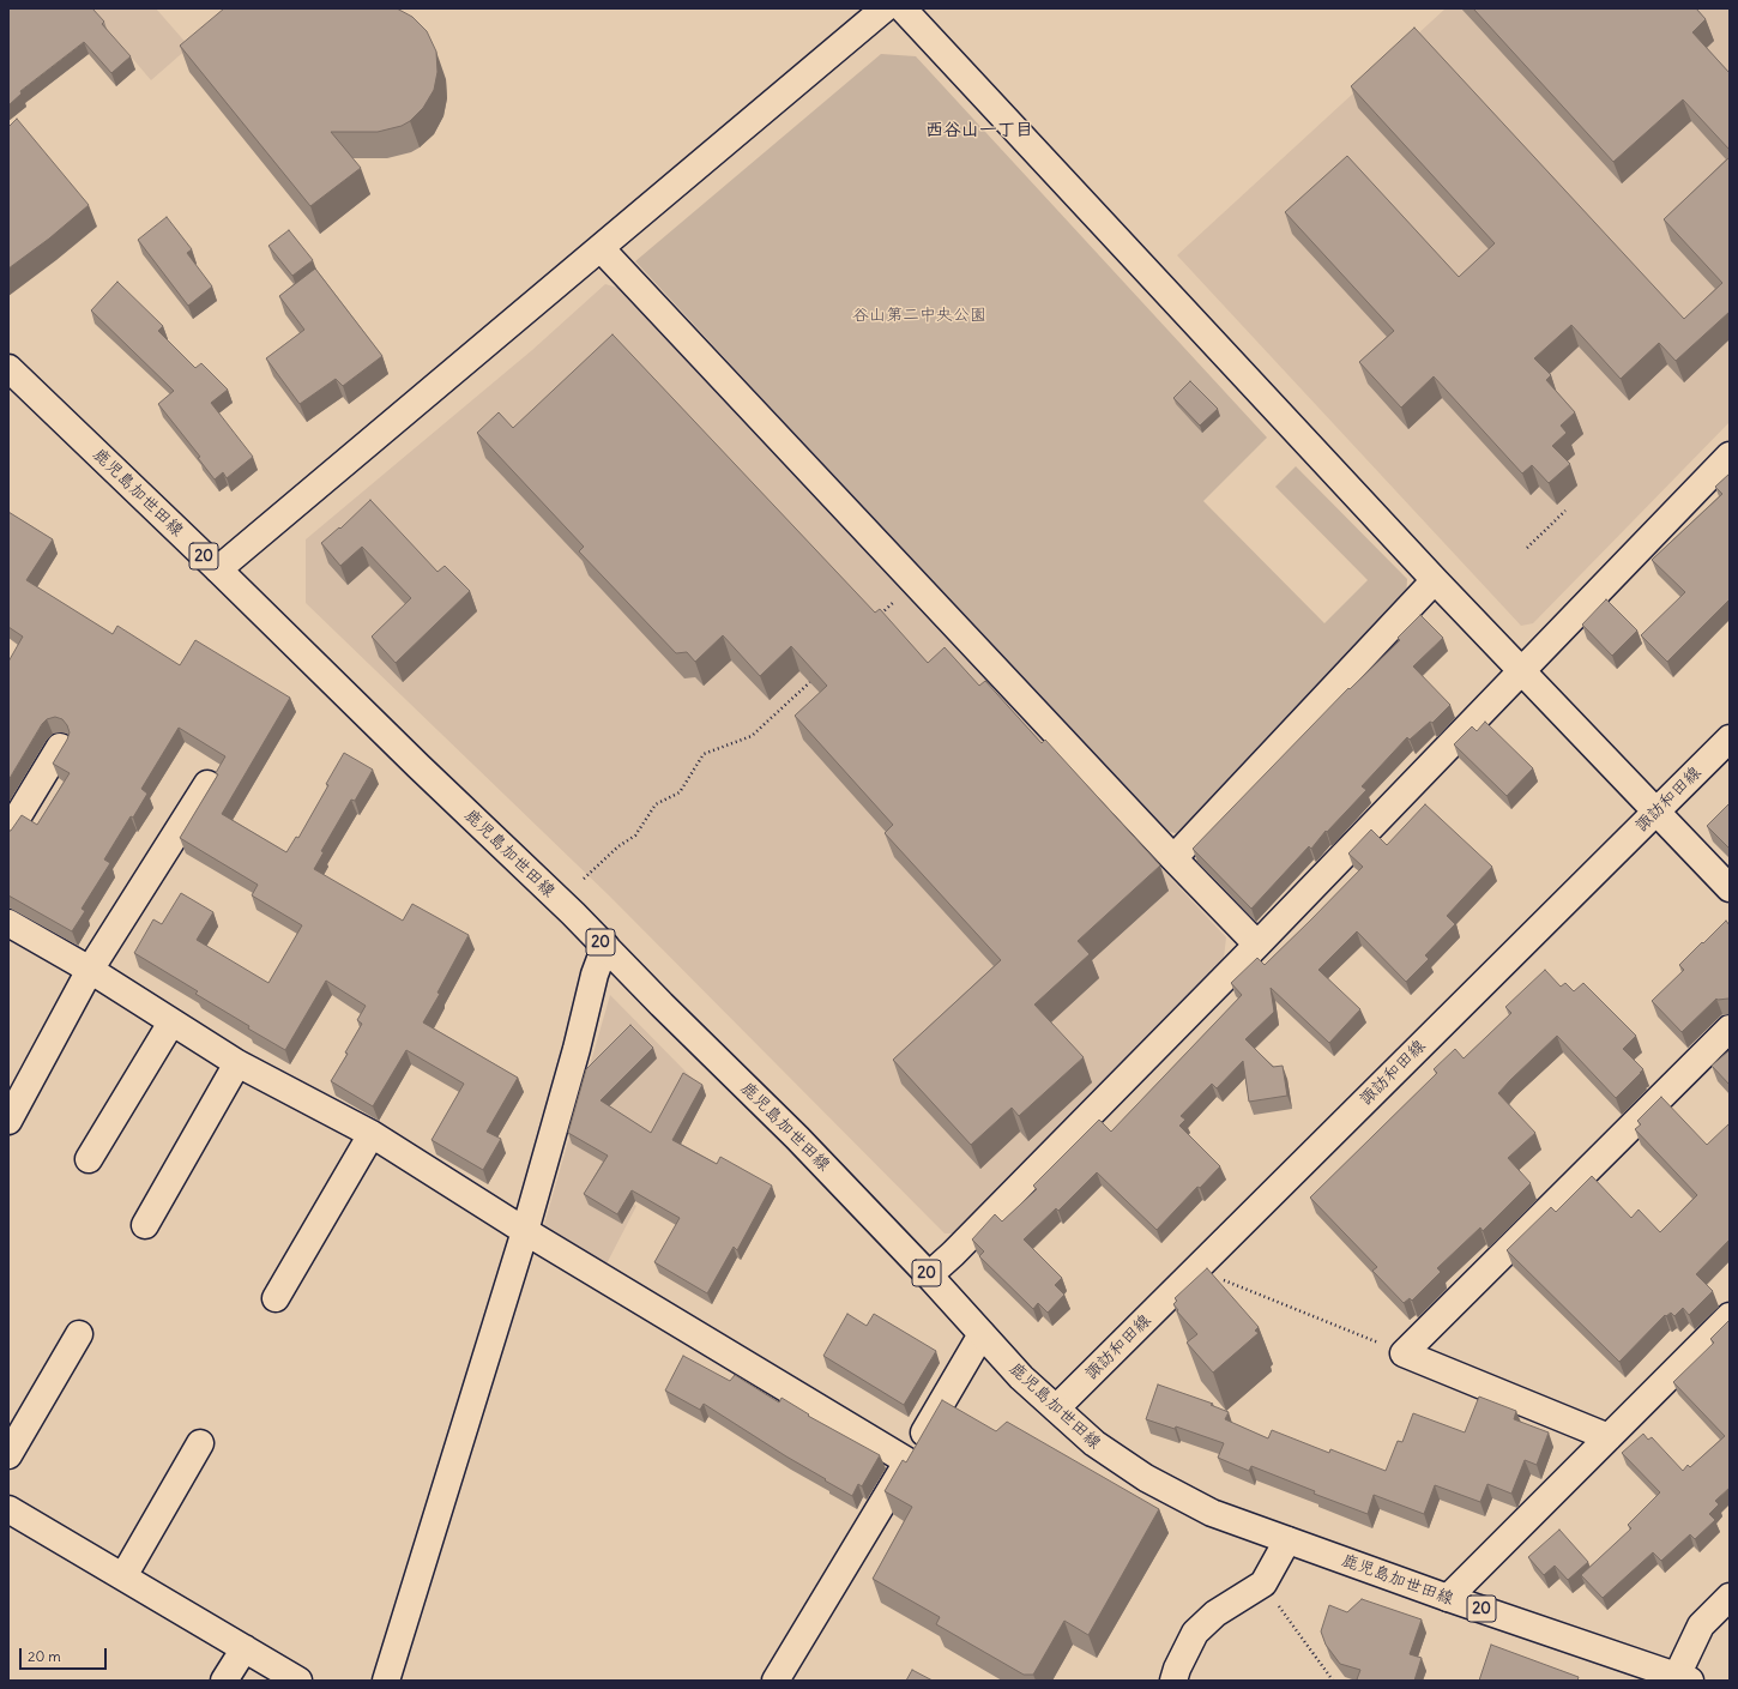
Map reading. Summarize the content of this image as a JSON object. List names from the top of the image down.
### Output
{
  "streets": {
    "street": ["鹿児島加世田線", "20", "諏訪和田線"]
  },
  "crossings": [
    ["鹿児島加世田線", "諏訪和田線"]
  ],
  "districts": ["西谷山一丁目"],
  "parks": ["谷山第二中央公園"],
  "scale_bar": "20 m"
}
